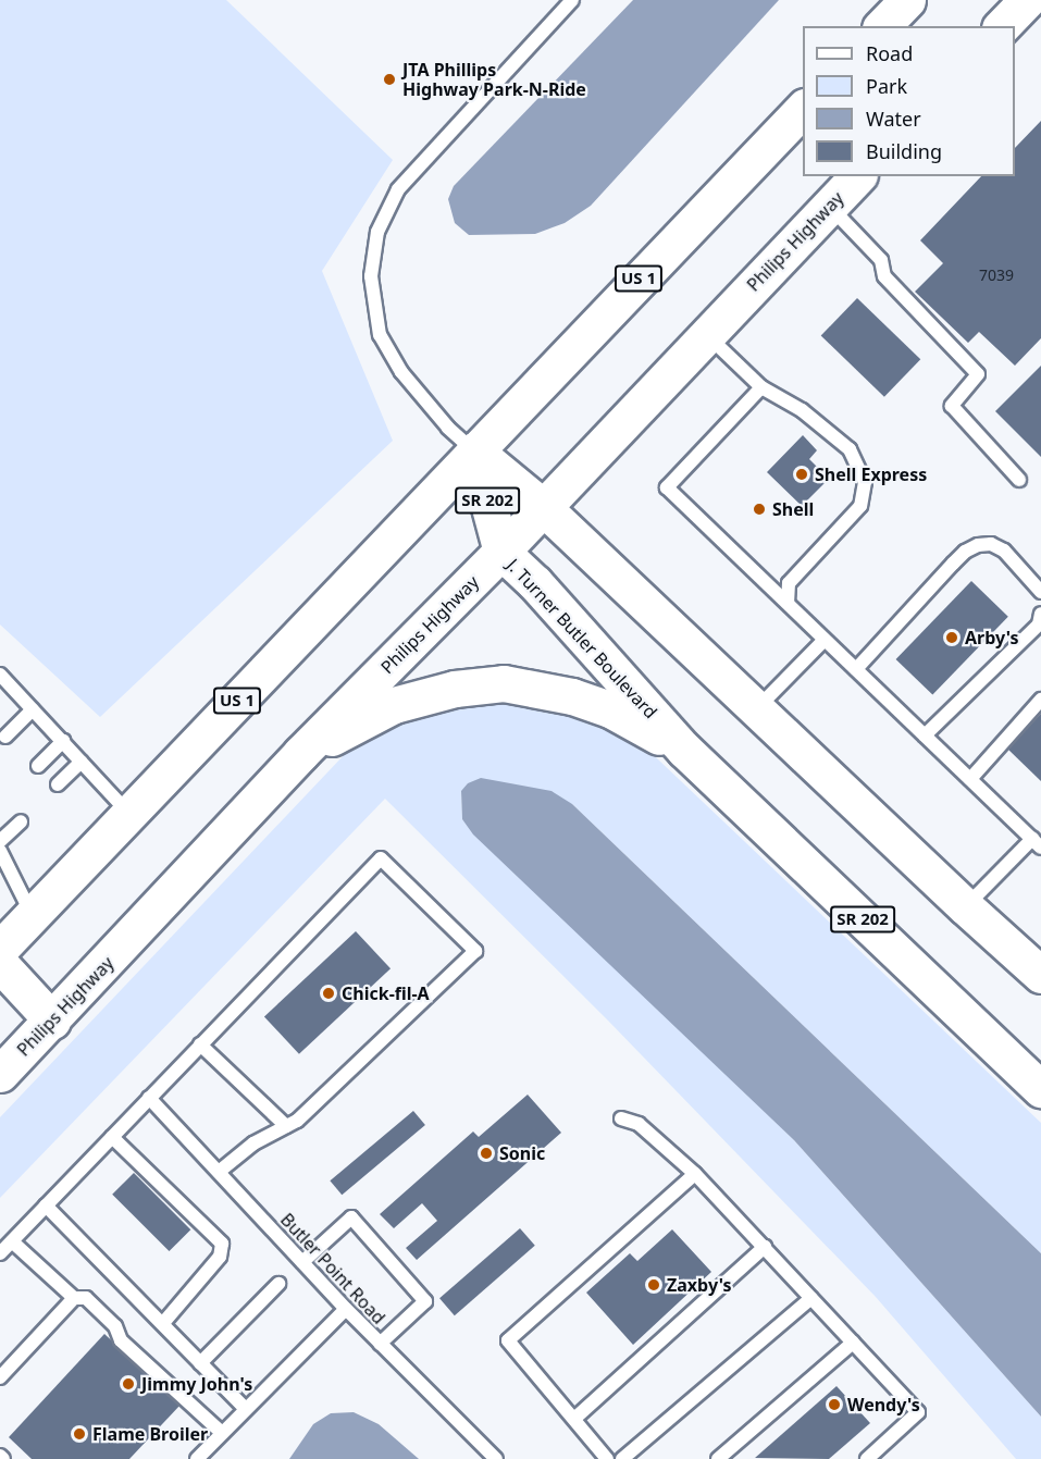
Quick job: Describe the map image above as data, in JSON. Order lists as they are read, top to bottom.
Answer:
{
  "streets": {
    "main road": [
      "Philips Highway",
      "US 1",
      "SR 202",
      "J. Turner Butler Boulevard"
    ],
    "lane": ["Butler Point Road"]
  },
  "crossings": [
    ["Philips Highway", "SR 202"],
    ["Philips Highway", "J. Turner Butler Boulevard"],
    ["US 1", "SR 202"],
    ["US 1", "J. Turner Butler Boulevard"],
    ["SR 202", "J. Turner Butler Boulevard"]
  ],
  "places": [
    "JTA Phillips Highway Park-N-Ride",
    "Shell Express",
    "Shell",
    "Arby's",
    "Chick-fil-A",
    "Sonic",
    "Zaxby's",
    "Jimmy John's",
    "Wendy's",
    "Flame Broiler"
  ],
  "house_numbers": ["7039"],
  "legend": [
    "Road",
    "Park",
    "Water",
    "Building"
  ]
}
